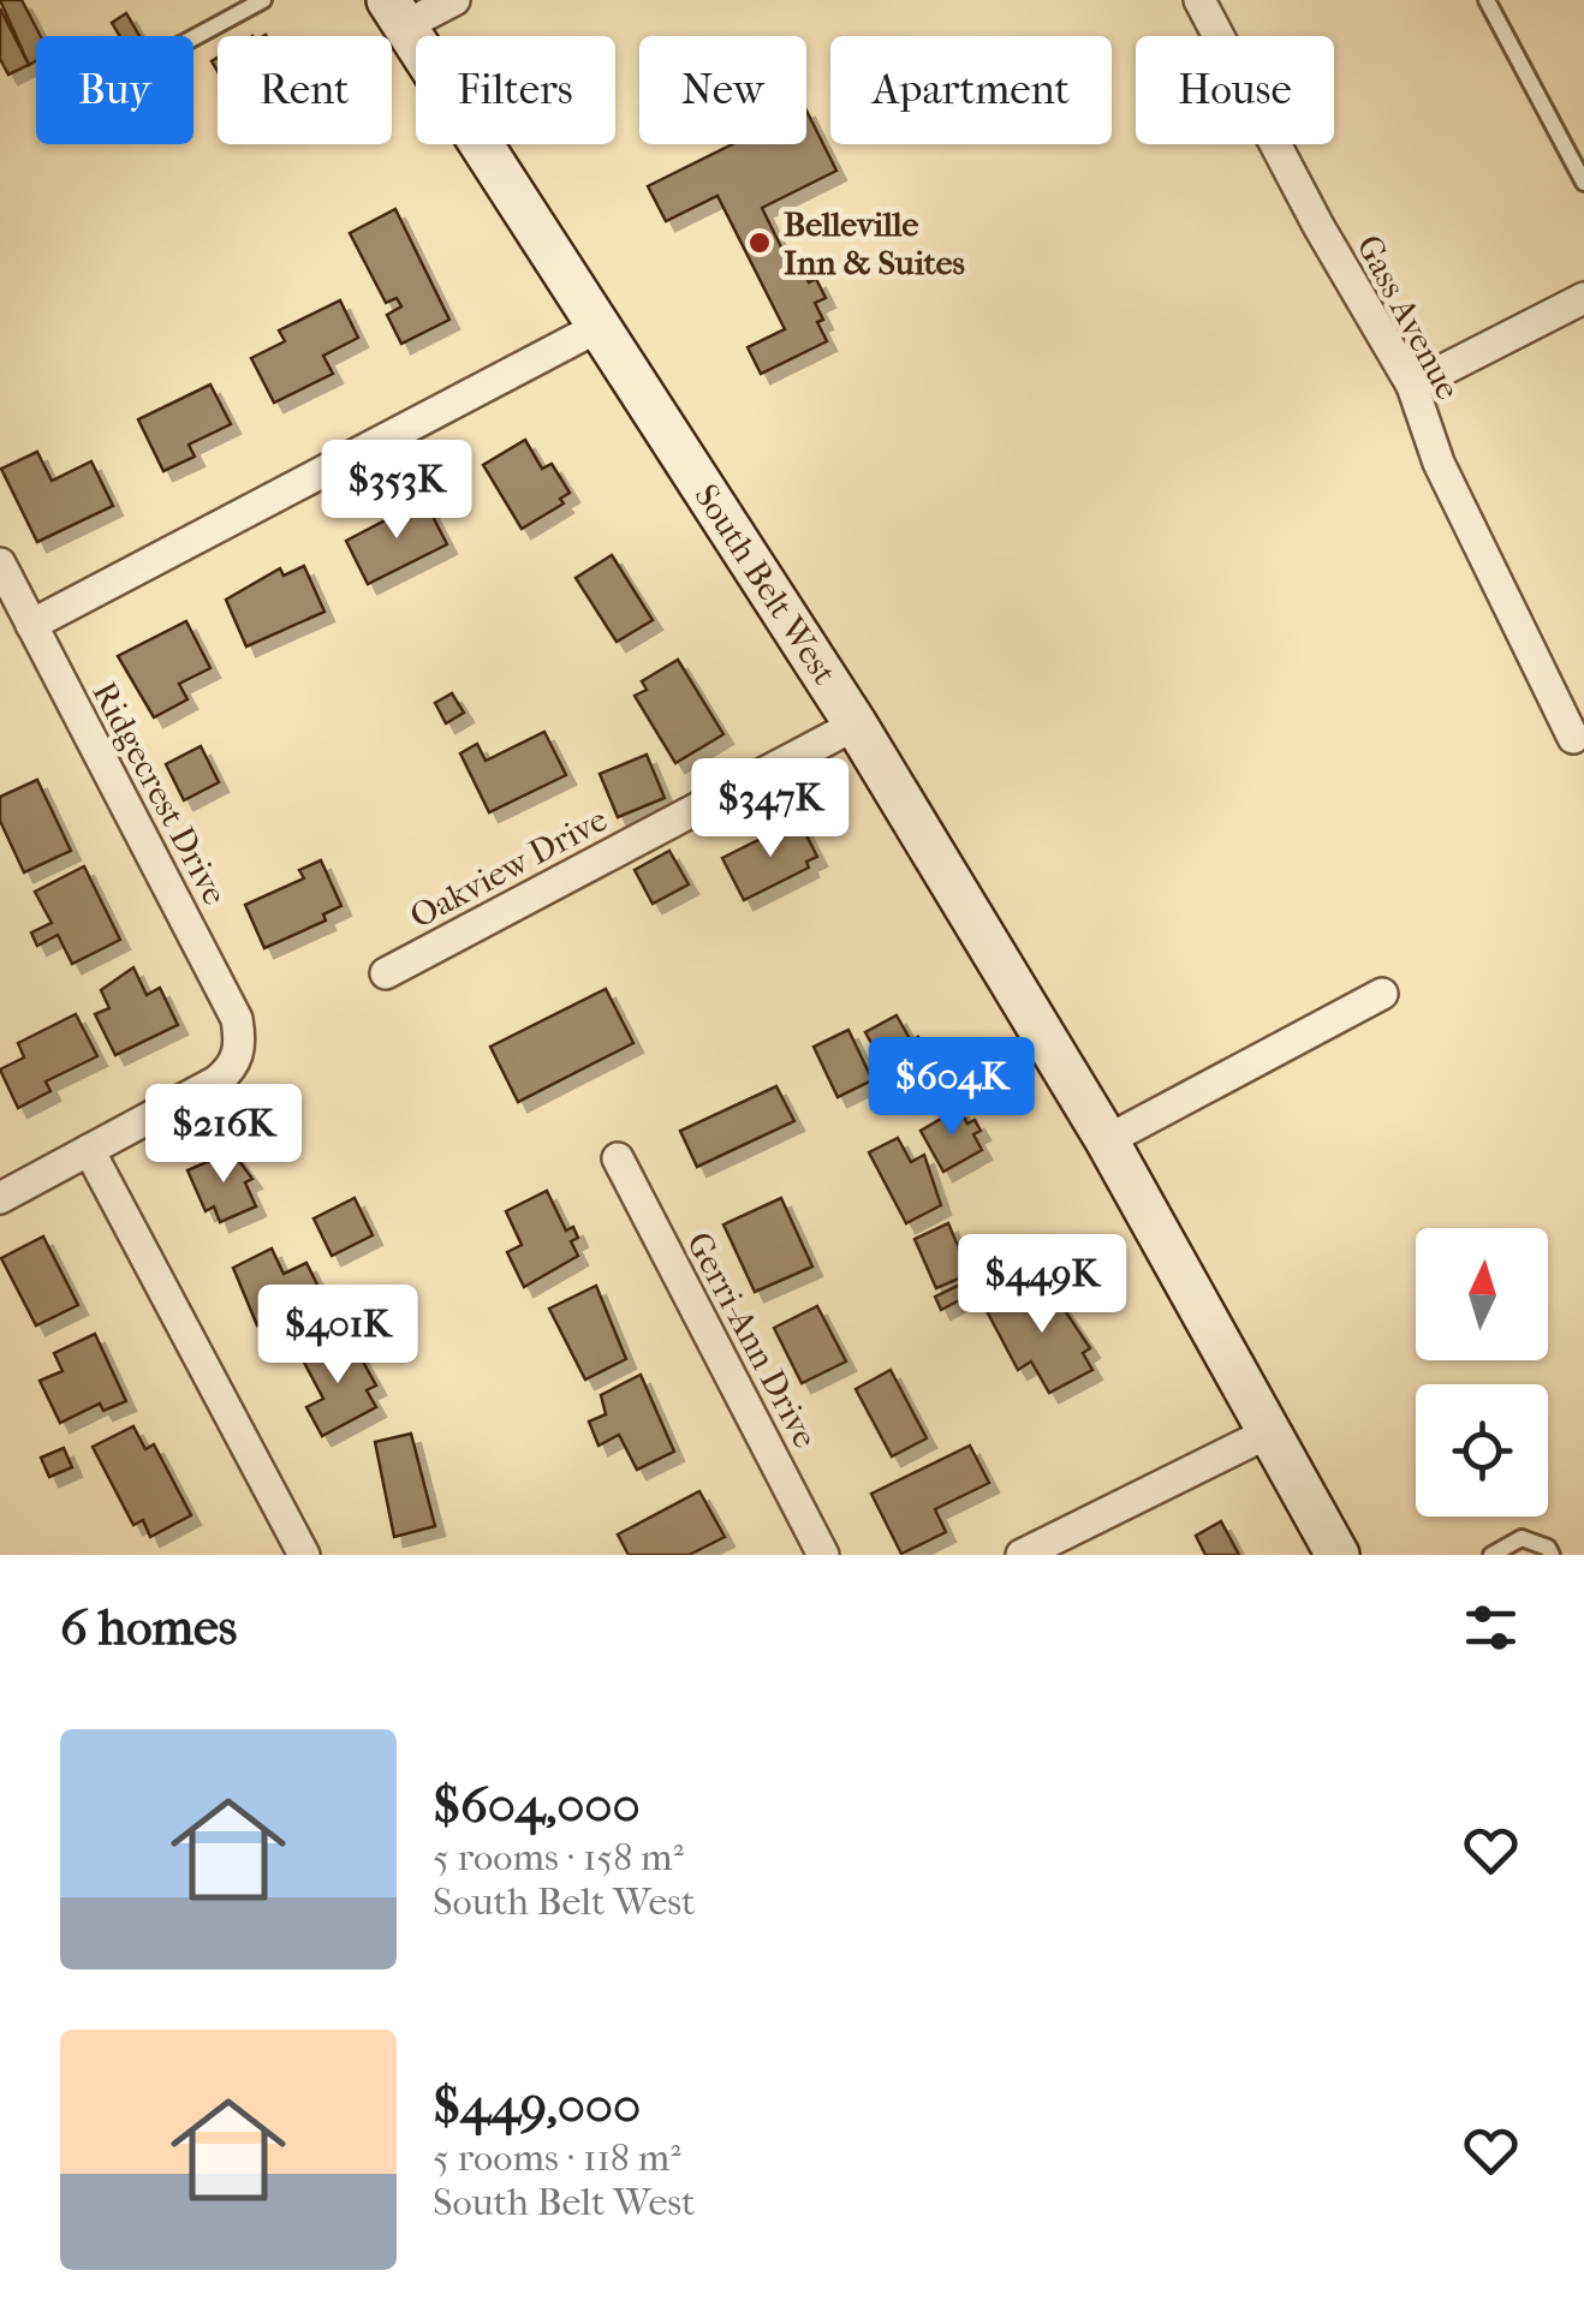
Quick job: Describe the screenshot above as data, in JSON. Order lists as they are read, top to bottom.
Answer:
{
  "streets": {
    "main road": ["South Belt West"],
    "street": [
      "Gass Avenue",
      "Ridgecrest Drive",
      "Oakview Drive",
      "Gerri-Ann Drive"
    ]
  },
  "crossings": [
    ["South Belt West", "Oakview Drive"]
  ],
  "places": ["Belleville Inn & Suites"],
  "north": "top",
  "page": {
    "chip": [
      "Buy",
      "Rent",
      "Filters",
      "New",
      "Apartment",
      "House"
    ],
    "price": [
      "$353K",
      "$347K",
      "$604K",
      "$216K",
      "$449K",
      "$401K"
    ],
    "heading": "6 homes",
    "list": [
      {
        "name": "$604,000",
        "note": "5 rooms · 158 m² · South Belt West"
      },
      {
        "name": "$449,000",
        "note": "5 rooms · 118 m² · South Belt West"
      }
    ]
  }
}
